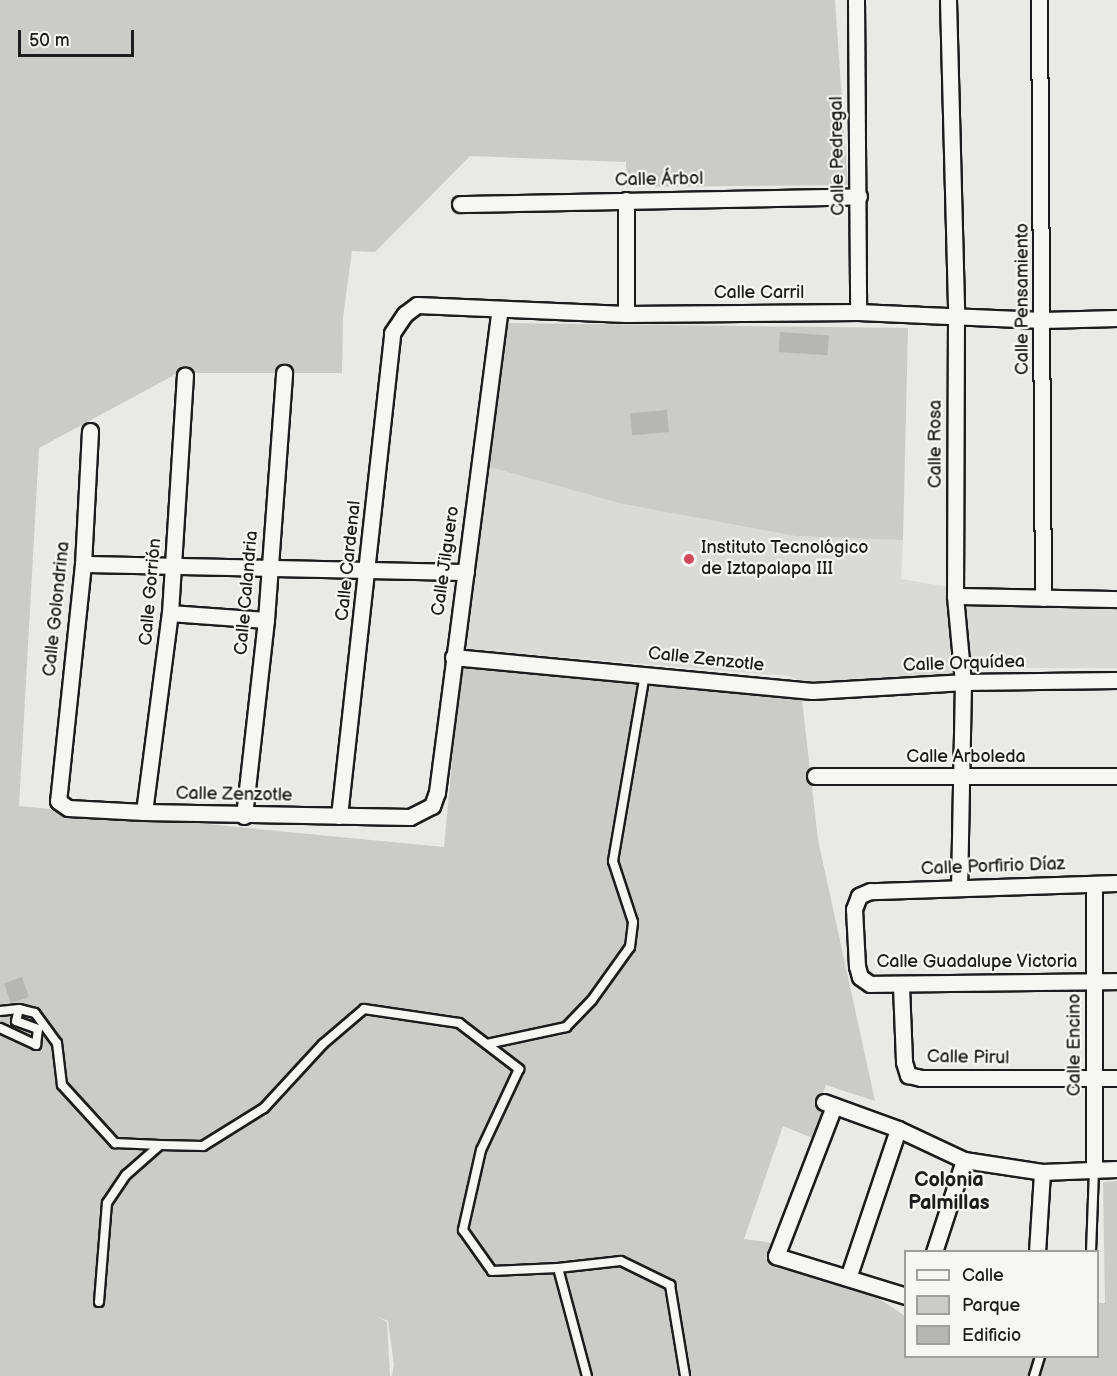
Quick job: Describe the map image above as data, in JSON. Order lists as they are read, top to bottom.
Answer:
{
  "streets": {
    "street": [
      "Calle Pedregal",
      "Calle Árbol",
      "Calle Carril",
      "Calle Pensamiento",
      "Calle Rosa",
      "Calle Cardenal",
      "Calle Jilguero",
      "Calle Gorrión",
      "Calle Calandria",
      "Calle Golondrina",
      "Calle Zenzotle",
      "Calle Orquídea",
      "Calle Arboleda",
      "Calle Porfirio Díaz",
      "Calle Guadalupe Victoria",
      "Calle Encino",
      "Calle Pirul"
    ]
  },
  "crossings": [
    ["Calle Pedregal", "Calle Árbol"],
    ["Calle Pedregal", "Calle Carril"],
    ["Calle Carril", "Calle Pensamiento"],
    ["Calle Carril", "Calle Rosa"],
    ["Calle Carril", "Calle Cardenal"],
    ["Calle Carril", "Calle Jilguero"],
    ["Calle Rosa", "Calle Orquídea"],
    ["Calle Rosa", "Calle Arboleda"],
    ["Calle Rosa", "Calle Porfirio Díaz"],
    ["Calle Cardenal", "Calle Zenzotle"],
    ["Calle Jilguero", "Calle Zenzotle"],
    ["Calle Gorrión", "Calle Zenzotle"],
    ["Calle Calandria", "Calle Zenzotle"],
    ["Calle Golondrina", "Calle Zenzotle"],
    ["Calle Zenzotle", "Calle Orquídea"],
    ["Calle Porfirio Díaz", "Calle Guadalupe Victoria"],
    ["Calle Porfirio Díaz", "Calle Encino"],
    ["Calle Guadalupe Victoria", "Calle Encino"],
    ["Calle Guadalupe Victoria", "Calle Pirul"],
    ["Calle Encino", "Calle Pirul"]
  ],
  "districts": ["Colonia Palmillas"],
  "places": ["Instituto Tecnológico de Iztapalapa III"],
  "legend": ["Calle", "Parque", "Edificio"],
  "scale_bar": "50 m"
}
